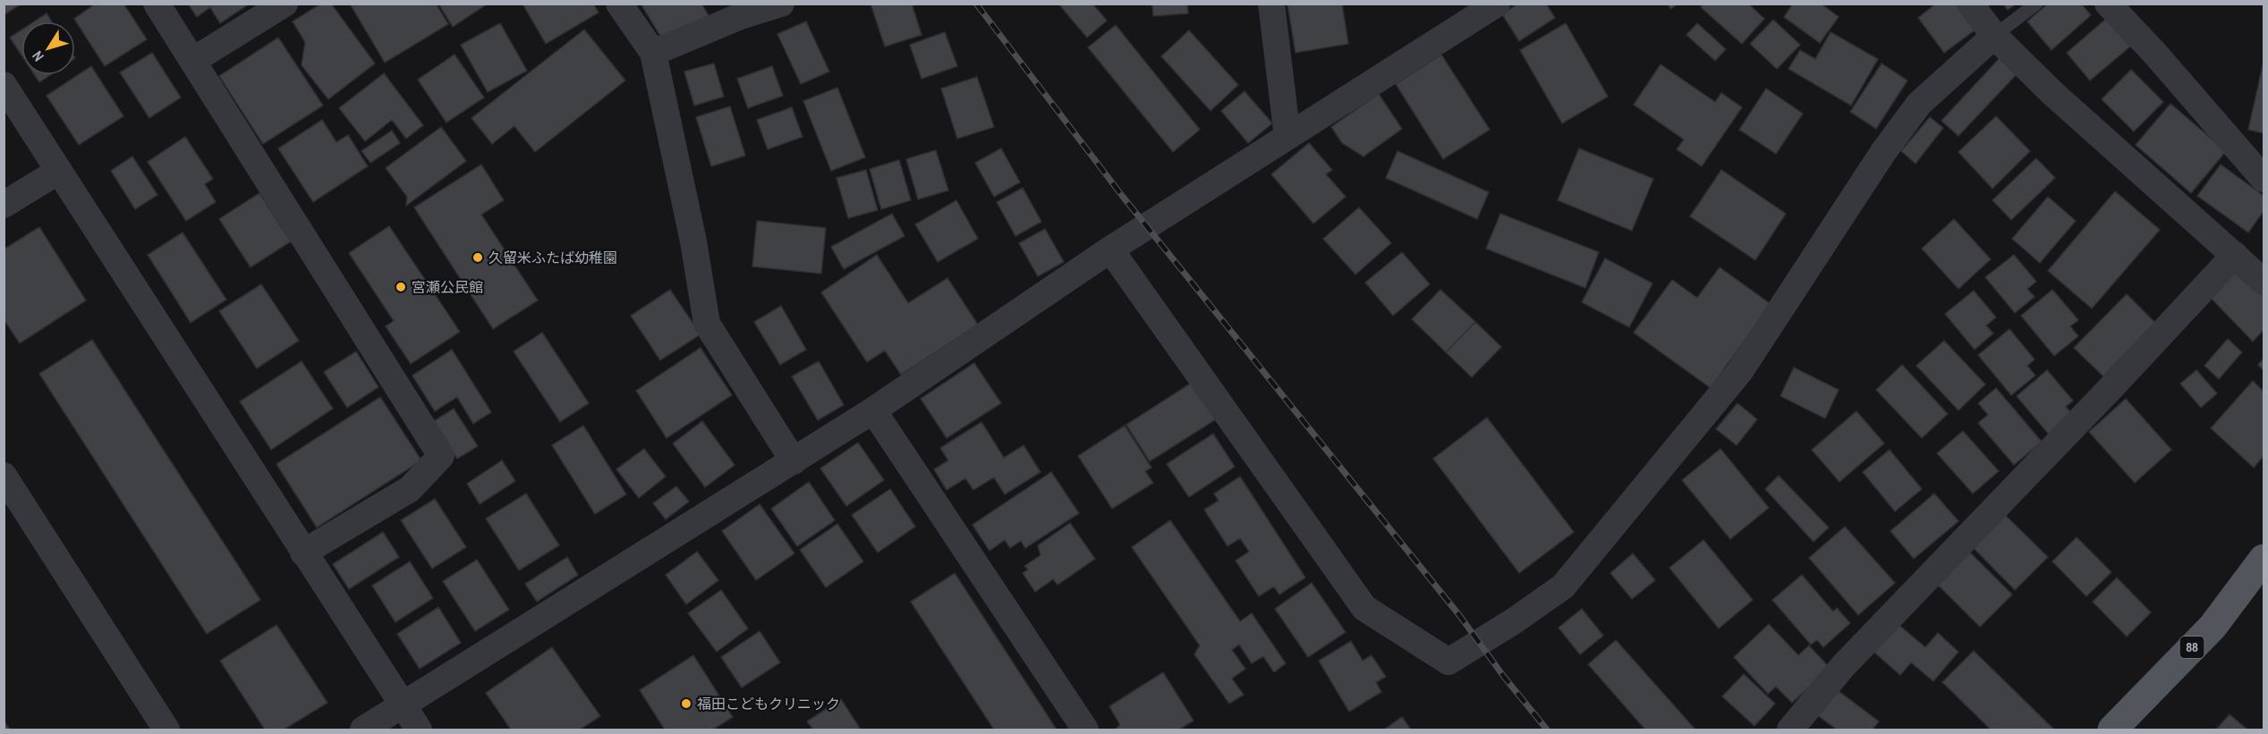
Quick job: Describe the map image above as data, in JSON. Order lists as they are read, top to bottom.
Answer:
{
  "streets": {
    "main road": ["88"]
  },
  "places": ["久留米ふたば幼稚園", "宮瀬公民館", "福田こどもクリニック"],
  "north": "bottom left"
}
